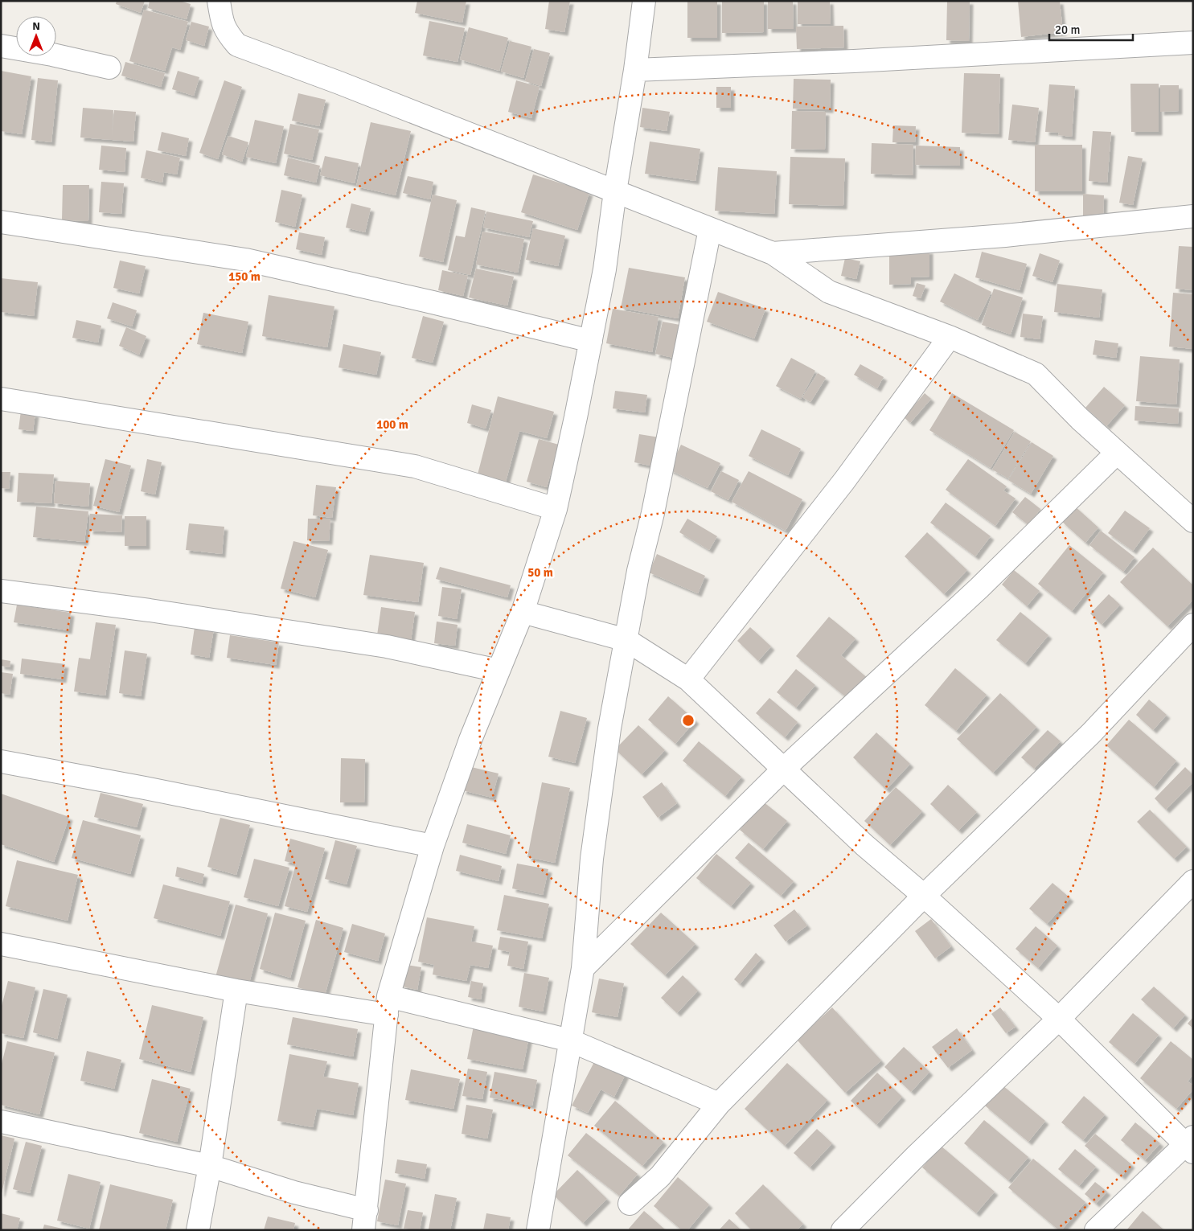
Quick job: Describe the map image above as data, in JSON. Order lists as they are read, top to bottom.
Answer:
{
  "scale_bar": "20 m",
  "north": "top",
  "rings": ["150 m", "100 m", "50 m"]
}
